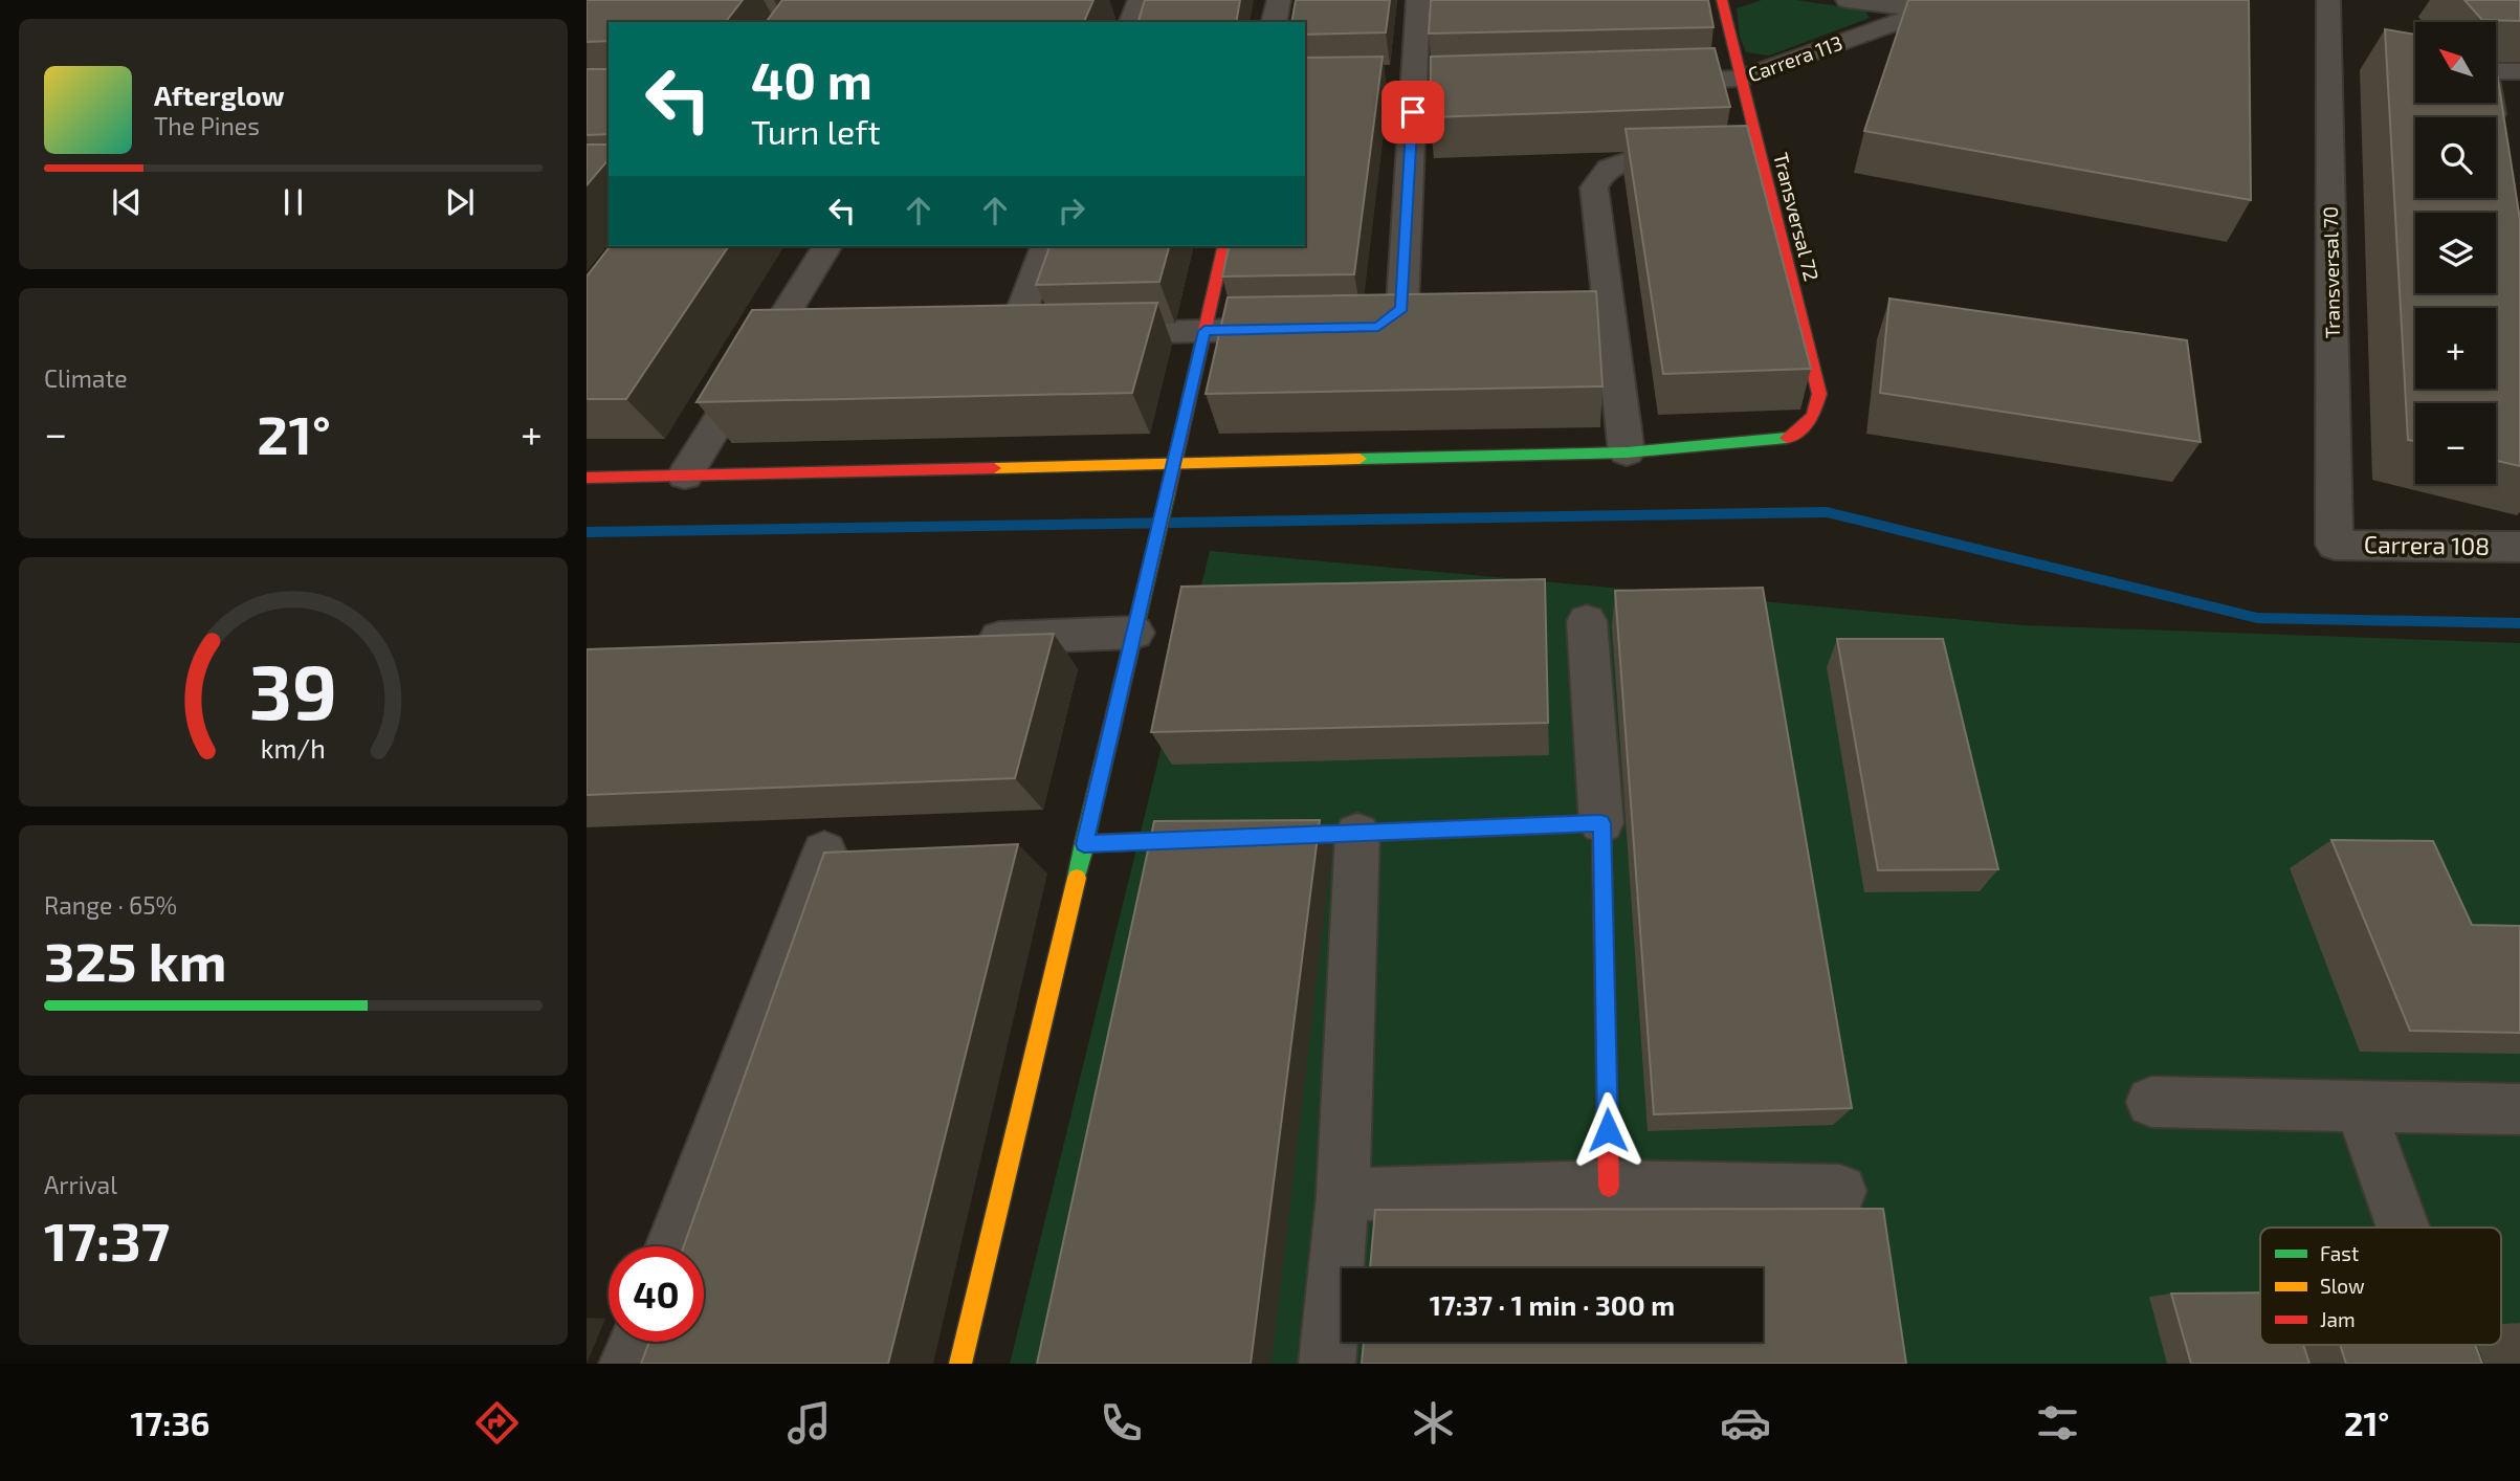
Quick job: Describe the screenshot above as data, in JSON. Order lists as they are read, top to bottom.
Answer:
{
  "streets": {
    "street": [
      "Carrera 113",
      "Transversal 72",
      "Transversal 70",
      "Carrera 108"
    ]
  },
  "crossings": [
    ["Carrera 113", "Transversal 72"],
    ["Transversal 70", "Carrera 108"]
  ],
  "legend": ["Fast", "Slow", "Jam"],
  "north": "top left",
  "page": {
    "map_buttons": ["+", "−"],
    "turn": ["40 m", "Turn left"],
    "song": ["Afterglow", "The Pines"],
    "tile": [
      "Climate",
      ["Range · 65%", "325 km"],
      ["Arrival", "17:37"]
    ],
    "heat": ["−", "21°", "+"],
    "limit": "40",
    "trip": "17:37 · 1 min · 300 m",
    "tabs": ["17:36", "21°"],
    "gauge": ["39", "km/h"]
  }
}
